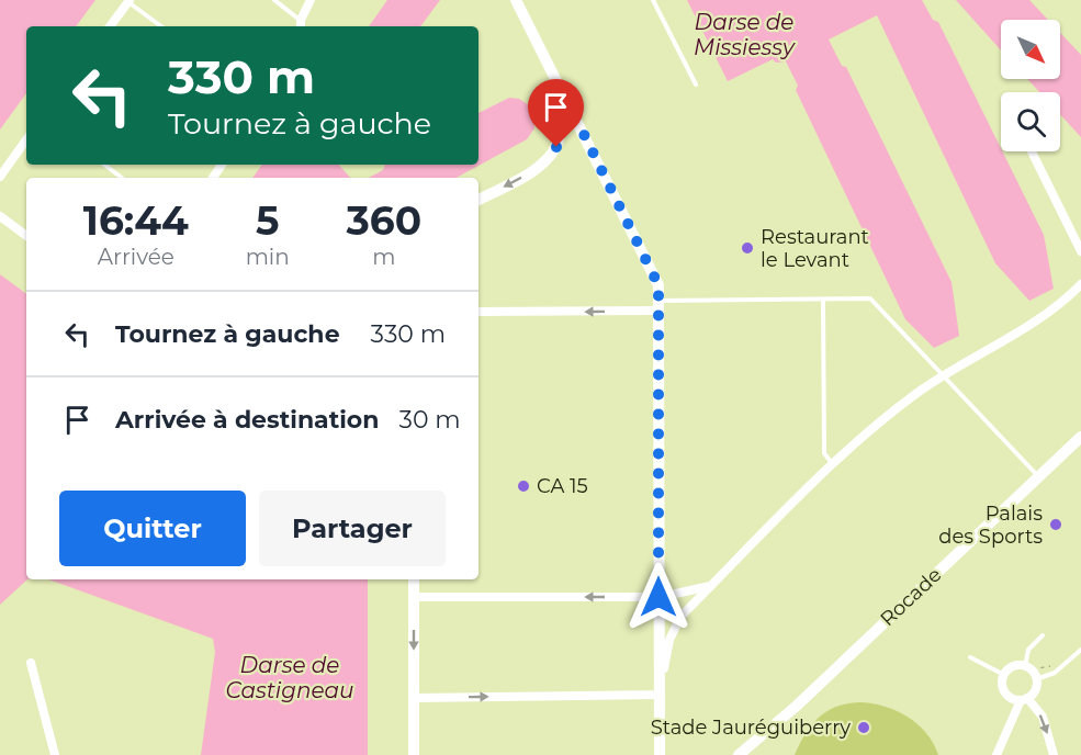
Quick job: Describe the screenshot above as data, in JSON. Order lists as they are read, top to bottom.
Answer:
{
  "streets": {
    "street": ["Rocade"]
  },
  "water": ["Darse de Missiessy", "Darse de Castigneau"],
  "places": [
    "Restaurant le Levant",
    "CA 15",
    "Palais des Sports",
    "Stade Jauréguiberry"
  ],
  "north": "bottom right",
  "page": {
    "turn": ["330 m", "Tournez à gauche"],
    "eta": [
      "16:44",
      "Arrivée",
      "5",
      "min",
      "360",
      "m"
    ],
    "list": [
      {
        "name": "Tournez à gauche",
        "value": "330 m"
      },
      {
        "name": "Arrivée à destination",
        "value": "30 m"
      }
    ],
    "buttons": ["Quitter", "Partager"]
  }
}
